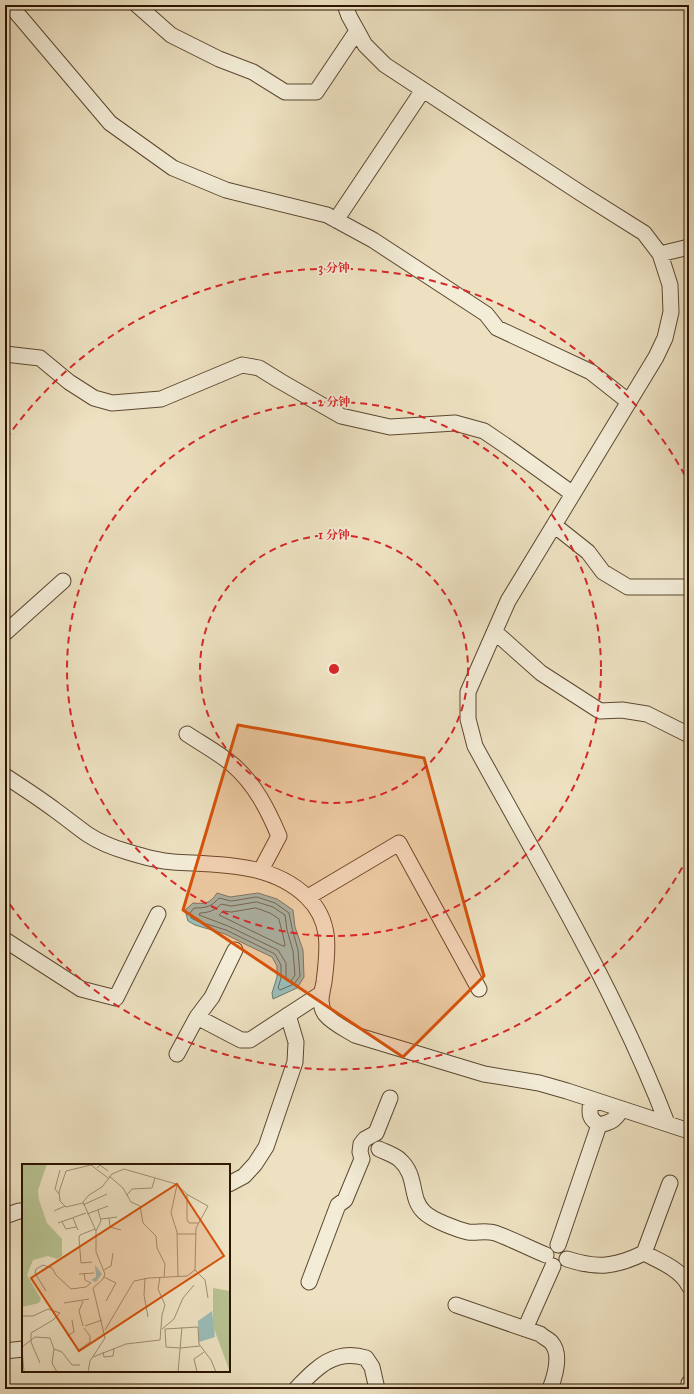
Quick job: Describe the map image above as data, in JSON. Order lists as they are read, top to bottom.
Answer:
{
  "rings": ["3 分钟", "2 分钟", "1 分钟"]
}
